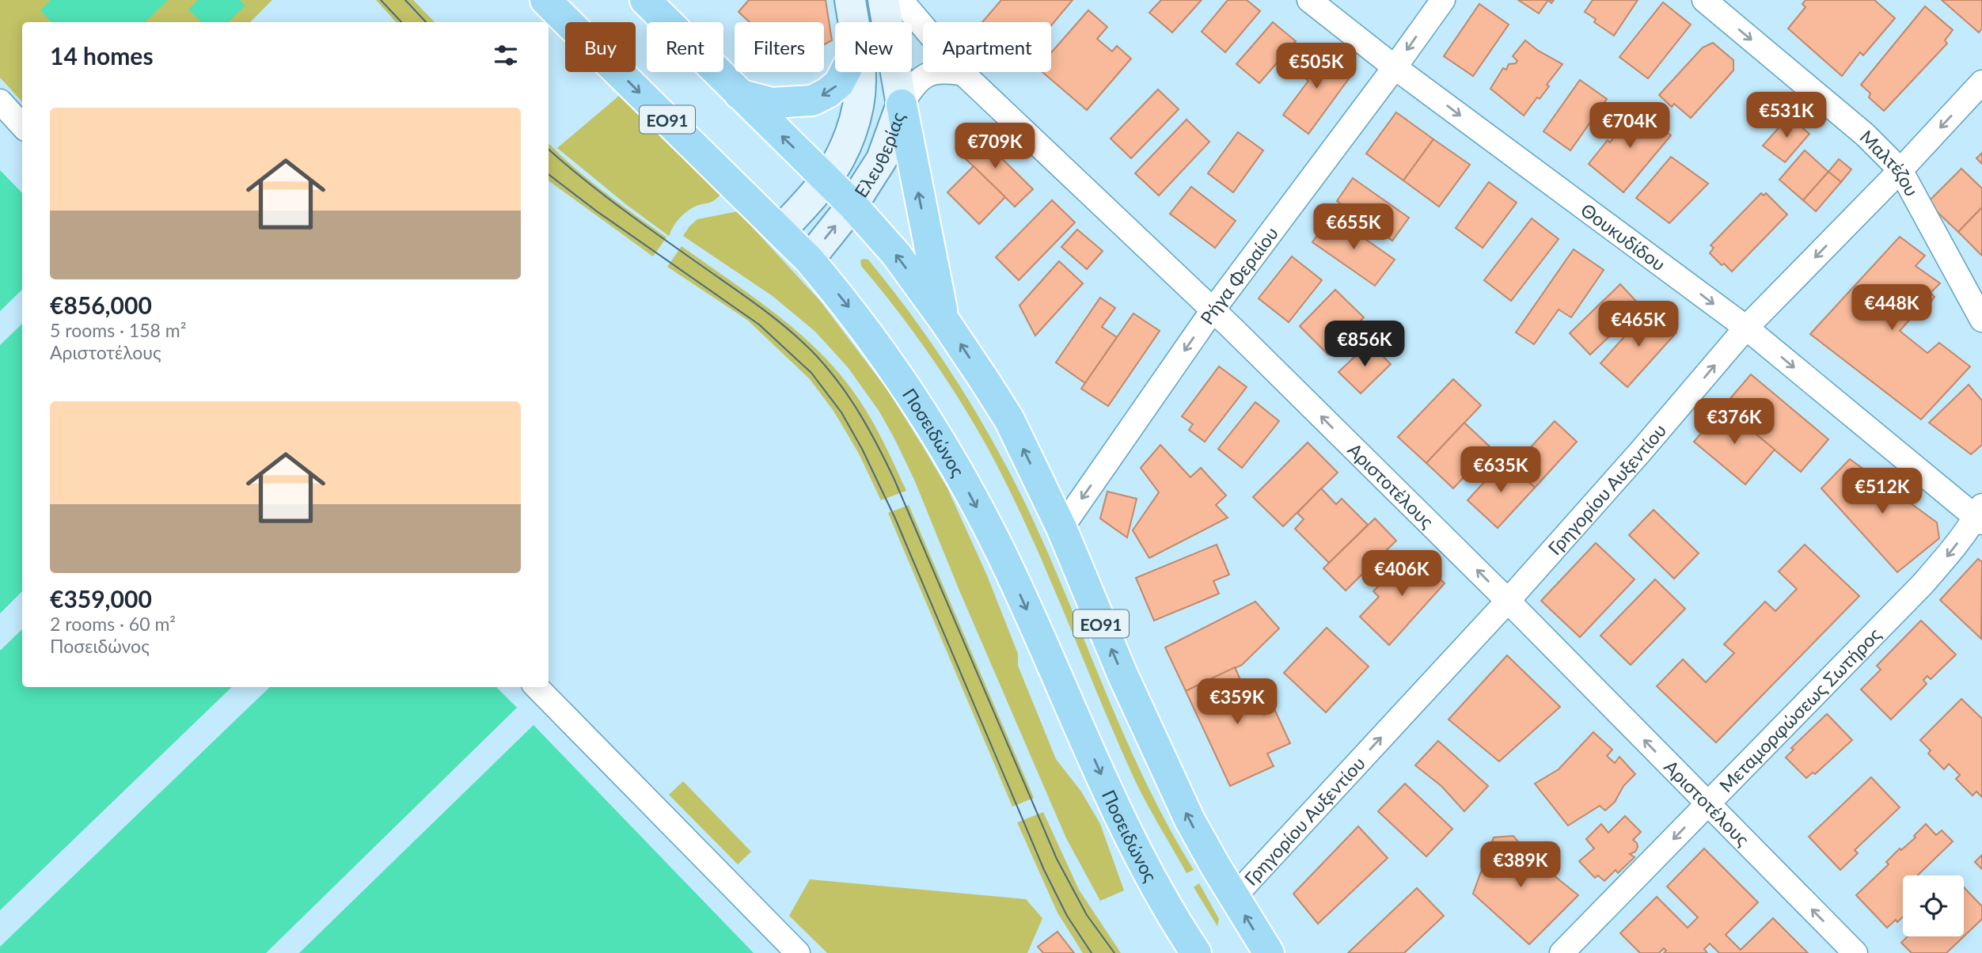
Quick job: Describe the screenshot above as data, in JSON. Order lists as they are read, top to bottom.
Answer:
{
  "streets": {
    "highway": ["ΕΟ91", "Ποσειδώνος"],
    "main road": ["Ελευθερίας"],
    "street": [
      "Μαλτέζου",
      "Θουκυδίδου",
      "Ρήγα Φεραίου",
      "Αριστοτέλους",
      "Γρηγορίου Αυξεντίου",
      "Μεταμορφώσεως Σωτήρος"
    ]
  },
  "crossings": [
    ["ΕΟ91", "Ελευθερίας"],
    ["ΕΟ91", "Ρήγα Φεραίου"],
    ["ΕΟ91", "Γρηγορίου Αυξεντίου"],
    ["Ελευθερίας", "Ποσειδώνος"],
    ["Μαλτέζου", "Γρηγορίου Αυξεντίου"],
    ["Θουκυδίδου", "Ρήγα Φεραίου"],
    ["Θουκυδίδου", "Γρηγορίου Αυξεντίου"],
    ["Θουκυδίδου", "Μεταμορφώσεως Σωτήρος"],
    ["Ρήγα Φεραίου", "Αριστοτέλους"],
    ["Αριστοτέλους", "Γρηγορίου Αυξεντίου"],
    ["Αριστοτέλους", "Μεταμορφώσεως Σωτήρος"]
  ],
  "one_way": [
    "Μαλτέζου",
    "Θουκυδίδου",
    "Ρήγα Φεραίου",
    "Αριστοτέλους",
    "Μεταμορφώσεως Σωτήρος"
  ],
  "page": {
    "chip": [
      "Buy",
      "Rent",
      "Filters",
      "New",
      "Apartment"
    ],
    "heading": "14 homes",
    "price": [
      "€505K",
      "€531K",
      "€704K",
      "€709K",
      "€655K",
      "€448K",
      "€465K",
      "€856K",
      "€376K",
      "€635K",
      "€512K",
      "€406K",
      "€359K",
      "€389K"
    ],
    "list": [
      {
        "name": "€856,000",
        "note": "5 rooms · 158 m² · Αριστοτέλους"
      },
      {
        "name": "€359,000",
        "note": "2 rooms · 60 m² · Ποσειδώνος"
      }
    ]
  }
}
